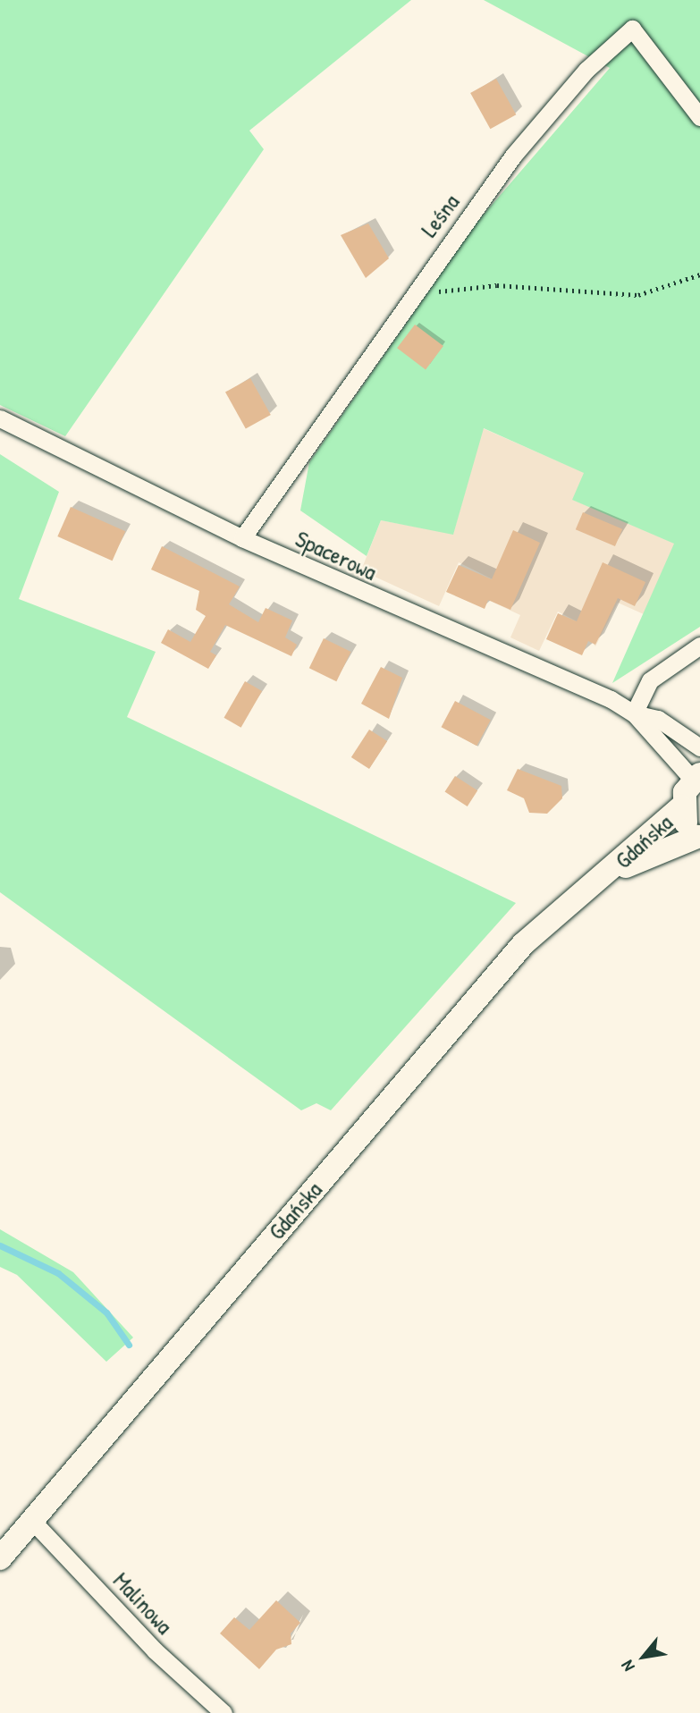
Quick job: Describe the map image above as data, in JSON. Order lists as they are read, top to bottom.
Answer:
{
  "streets": {
    "main road": ["Gdańska"],
    "street": ["Leśna", "Spacerowa", "Malinowa"]
  },
  "crossings": [
    ["Leśna", "Spacerowa"],
    ["Gdańska", "Malinowa"]
  ],
  "north": "bottom left"
}
